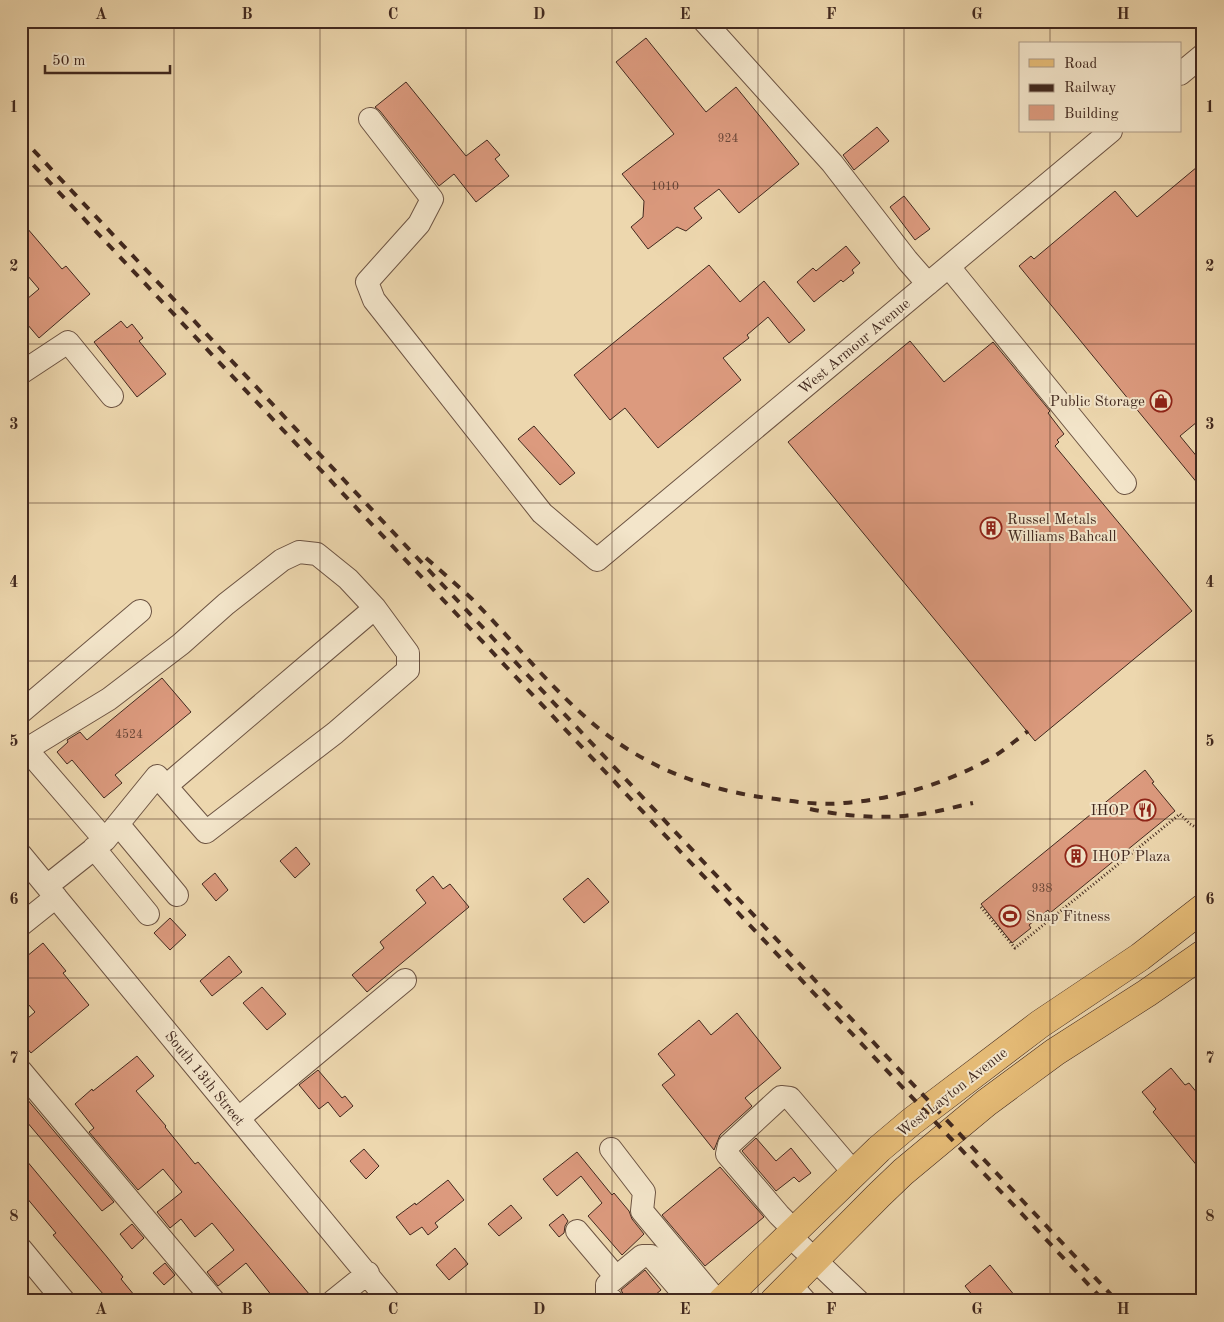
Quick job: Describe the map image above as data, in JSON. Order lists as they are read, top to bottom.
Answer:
{
  "streets": {
    "main road": ["West Layton Avenue"],
    "street": ["West Armour Avenue", "South 13th Street"]
  },
  "places": {
    "shop": ["Public Storage"],
    "building": ["Russel Metals Williams Bahcall", "IHOP Plaza"],
    "restaurant": ["IHOP"],
    "sports": ["Snap Fitness"]
  },
  "house_numbers": [
    "924",
    "1010",
    "4524",
    "938"
  ],
  "legend": ["Road", "Railway", "Building"],
  "scale_bar": "50 m",
  "grid": {
    "columns": [
      "A",
      "B",
      "C",
      "D",
      "E",
      "F",
      "G",
      "H"
    ],
    "rows": [
      "1",
      "2",
      "3",
      "4",
      "5",
      "6",
      "7",
      "8"
    ]
  }
}
